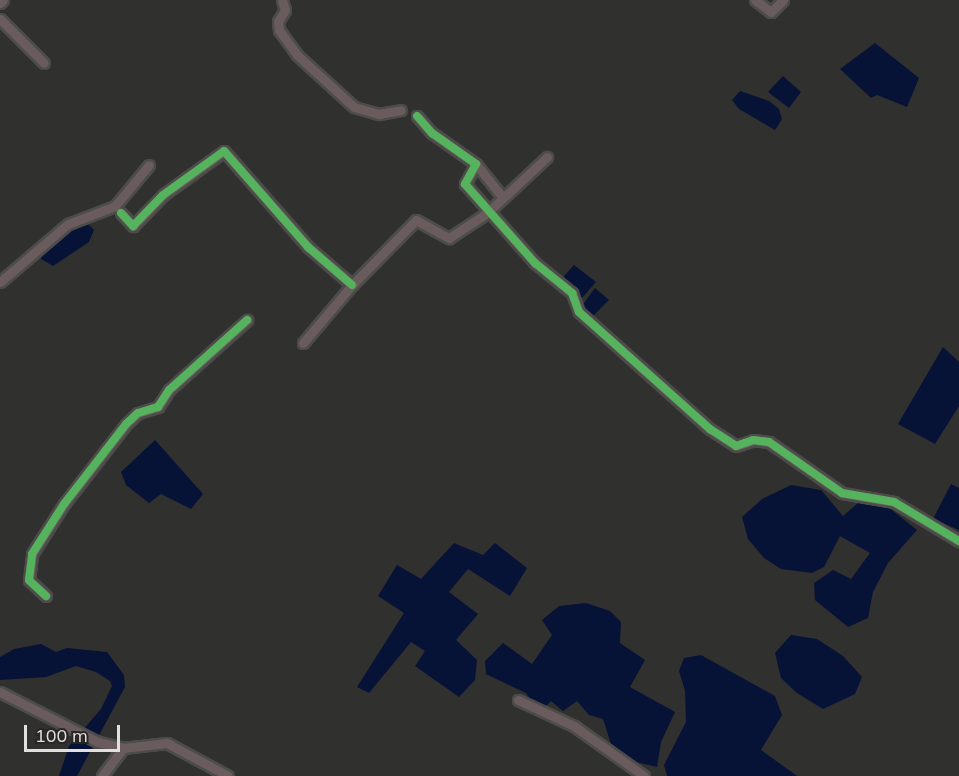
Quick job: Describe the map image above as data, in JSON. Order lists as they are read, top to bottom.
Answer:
{
  "scale_bar": "100 m"
}
